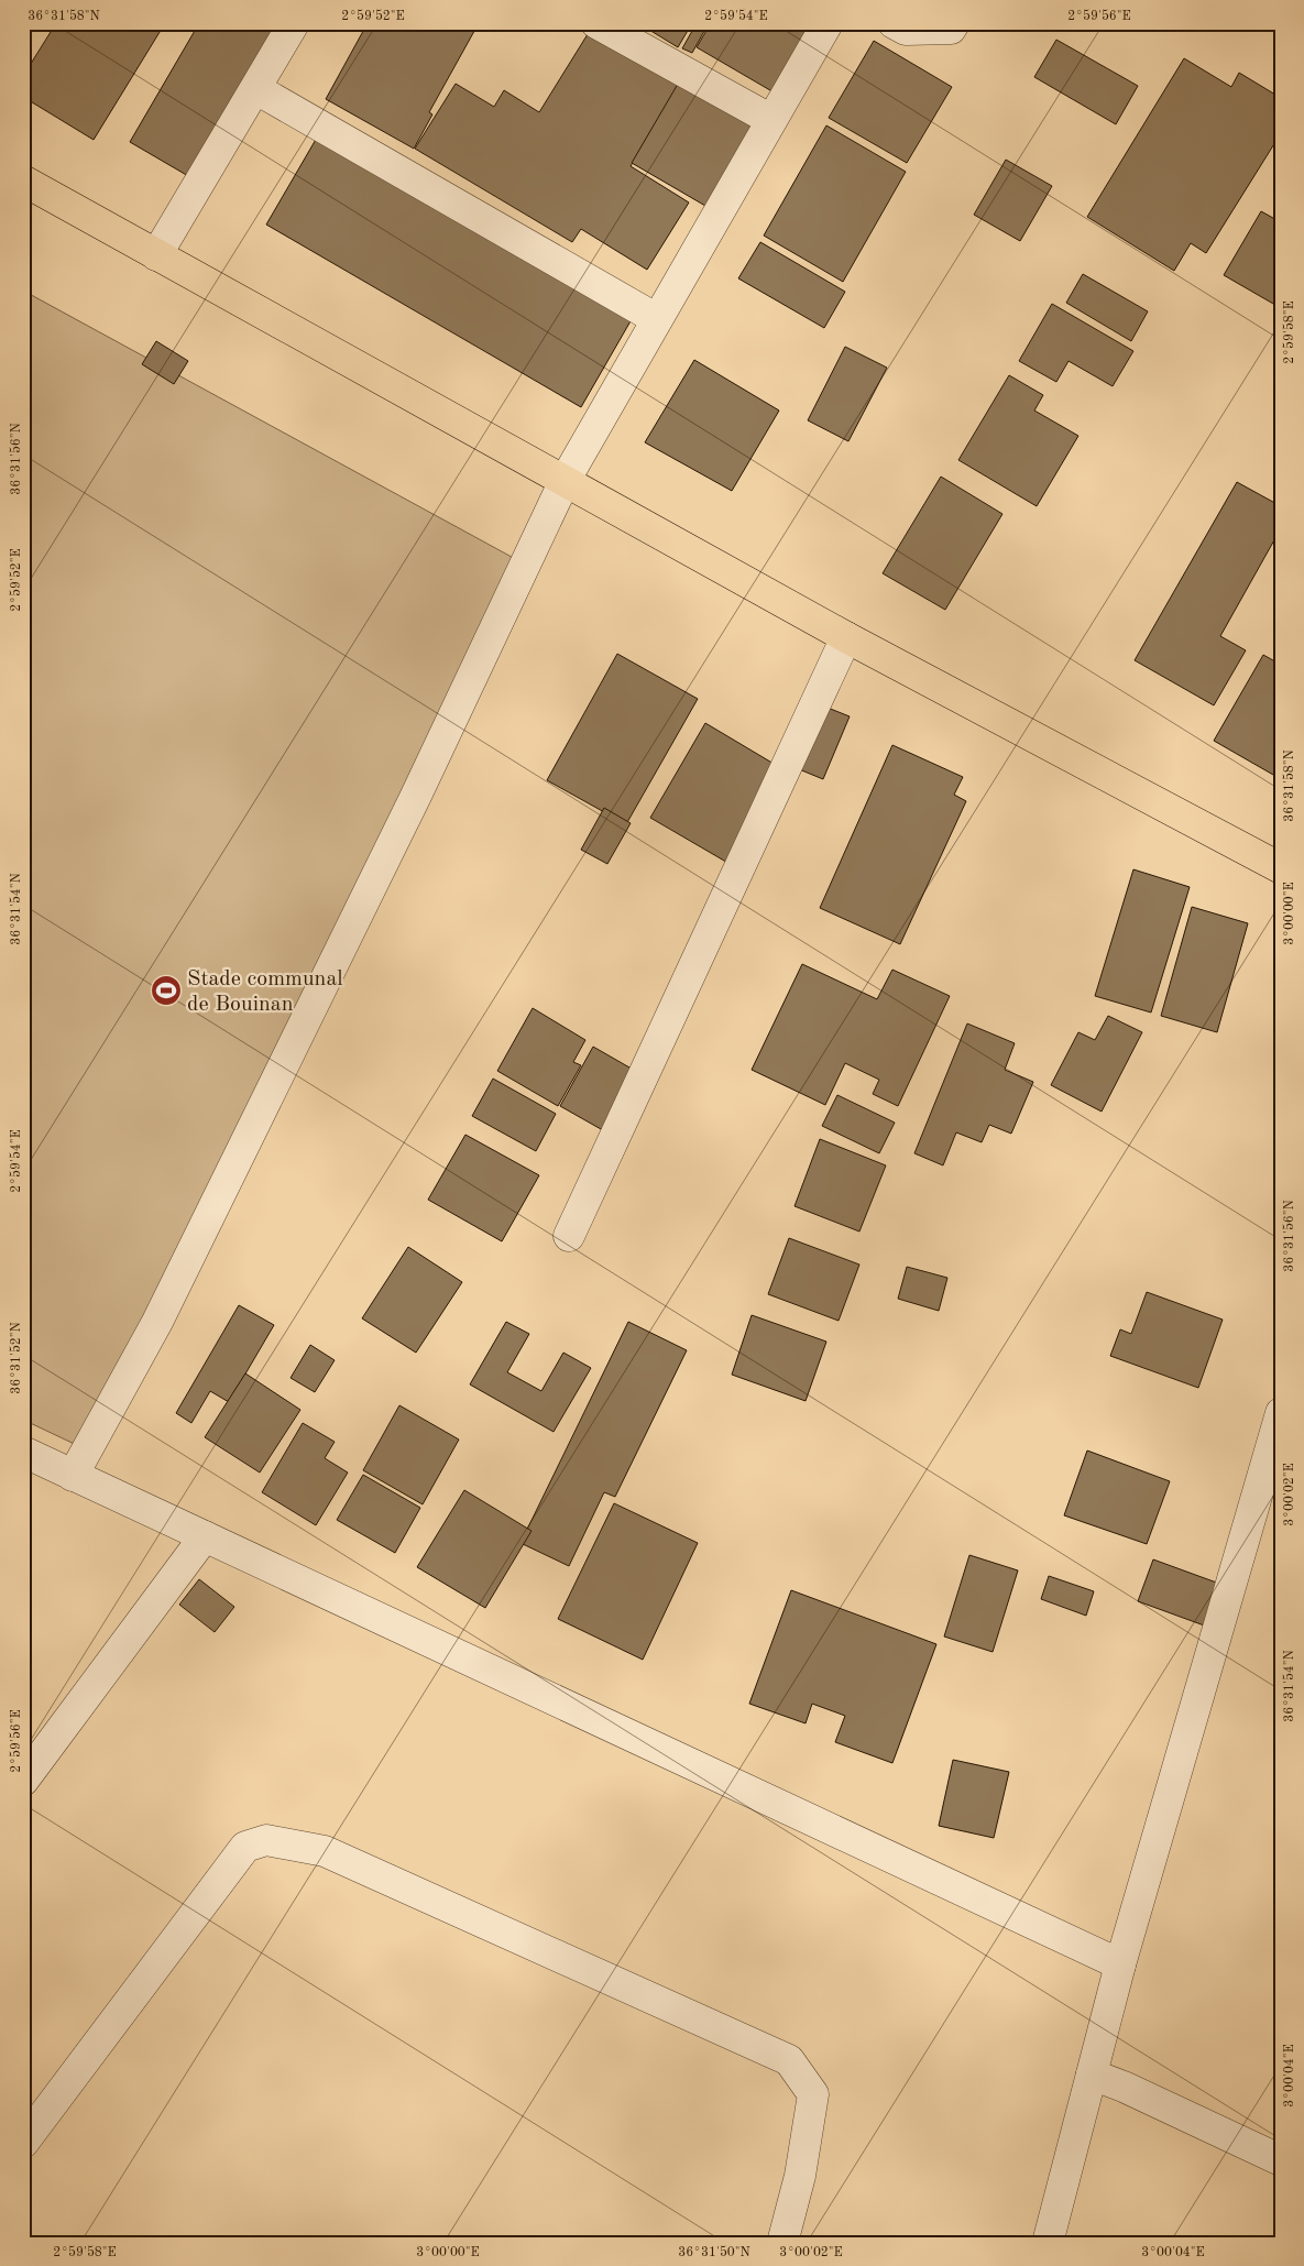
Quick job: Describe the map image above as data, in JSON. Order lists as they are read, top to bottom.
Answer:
{
  "places": {
    "sports": ["Stade communal de Bouinan"]
  },
  "coordinates": [
    "36°31'58\"N",
    "2°59'52\"E",
    "2°59'54\"E",
    "2°59'56\"E",
    "2°59'58\"E",
    "36°31'56\"N",
    "36°31'54\"N",
    "3°00'00\"E",
    "36°31'52\"N",
    "3°00'02\"E",
    "3°00'04\"E",
    "36°31'50\"N"
  ]
}
